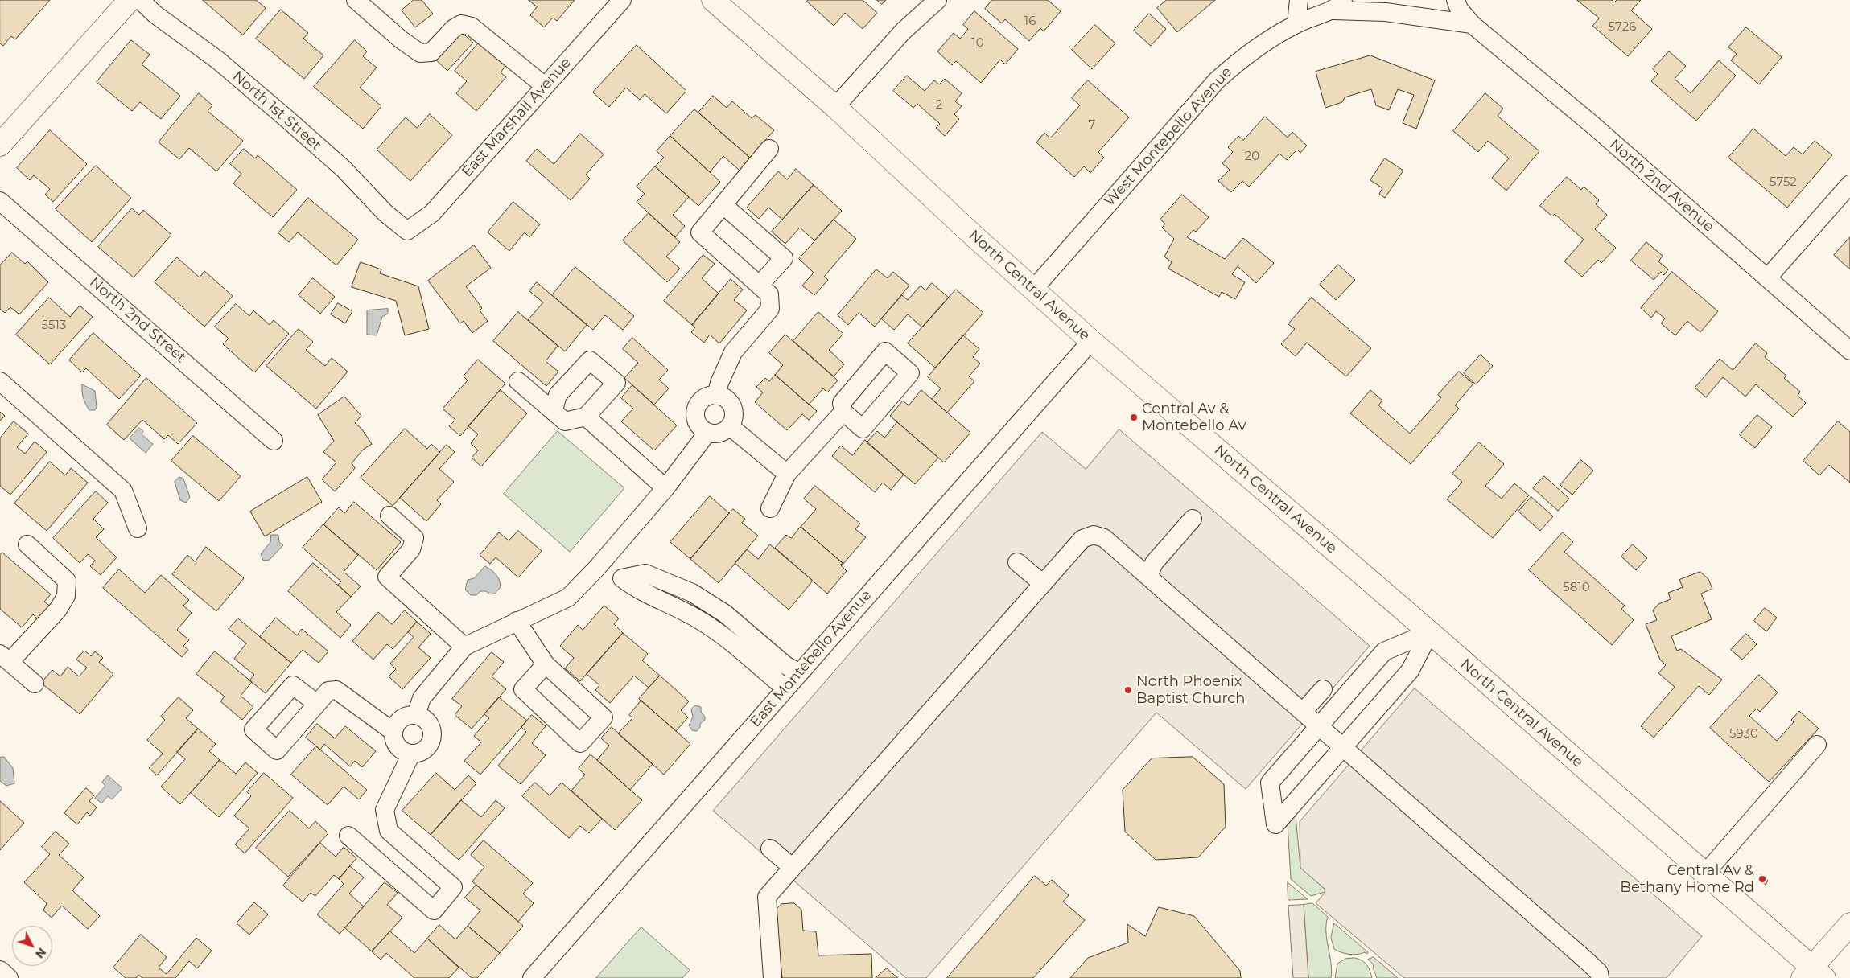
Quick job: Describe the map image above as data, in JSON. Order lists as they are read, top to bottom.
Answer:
{
  "streets": {
    "main road": ["North Central Avenue"],
    "street": [
      "North 1st Street",
      "East Marshall Avenue",
      "West Montebello Avenue",
      "North 2nd Avenue",
      "North 2nd Street",
      "East Montebello Avenue"
    ]
  },
  "crossings": [
    ["North 1st Street", "East Marshall Avenue"],
    ["West Montebello Avenue", "North Central Avenue"],
    ["North Central Avenue", "East Montebello Avenue"]
  ],
  "places": ["Central Av & Montebello Av", "North Phoenix Baptist Church", "Central Av & Bethany Home Rd"],
  "house_numbers": [
    "16",
    "5726",
    "10",
    "2",
    "7",
    "20",
    "5752",
    "5513",
    "5810",
    "5930"
  ],
  "north": "bottom right"
}
